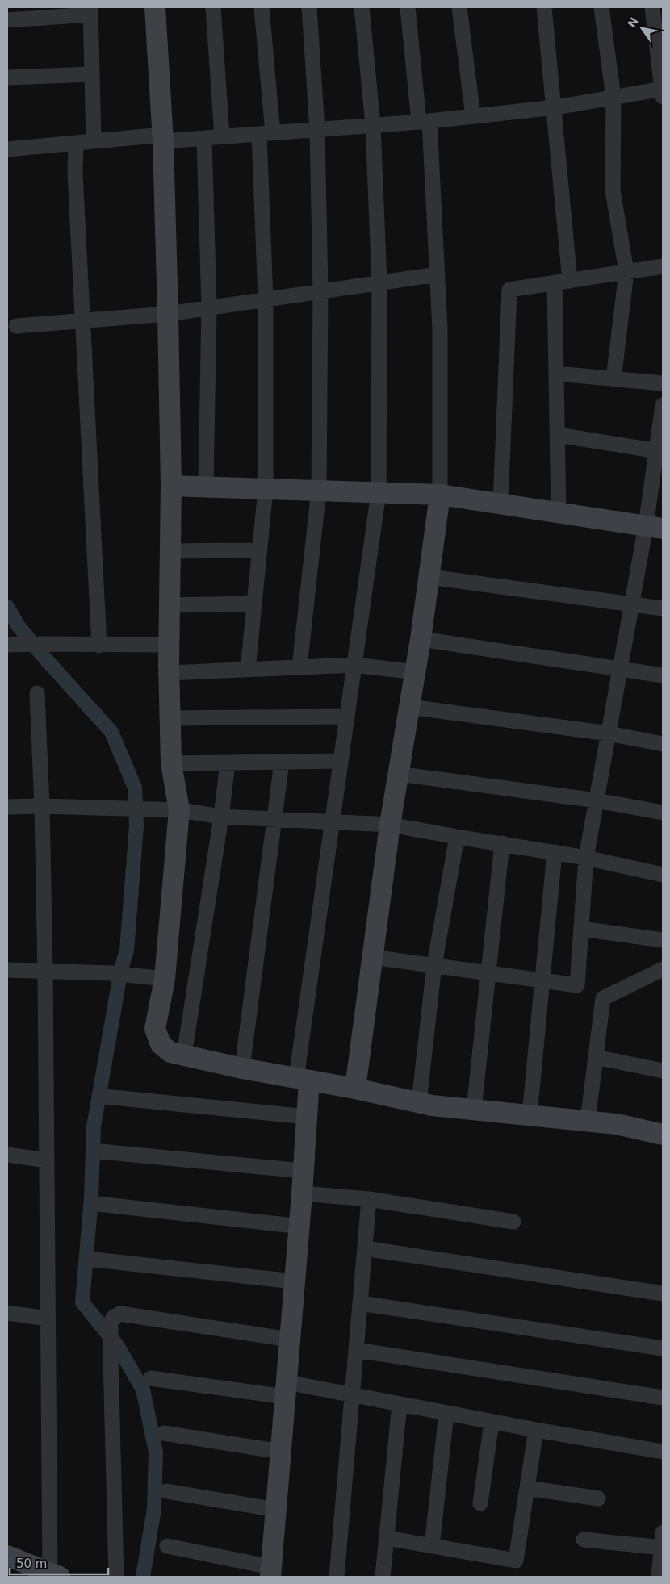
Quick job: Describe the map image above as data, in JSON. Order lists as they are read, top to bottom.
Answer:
{
  "scale_bar": "50 m",
  "north": "top left"
}
